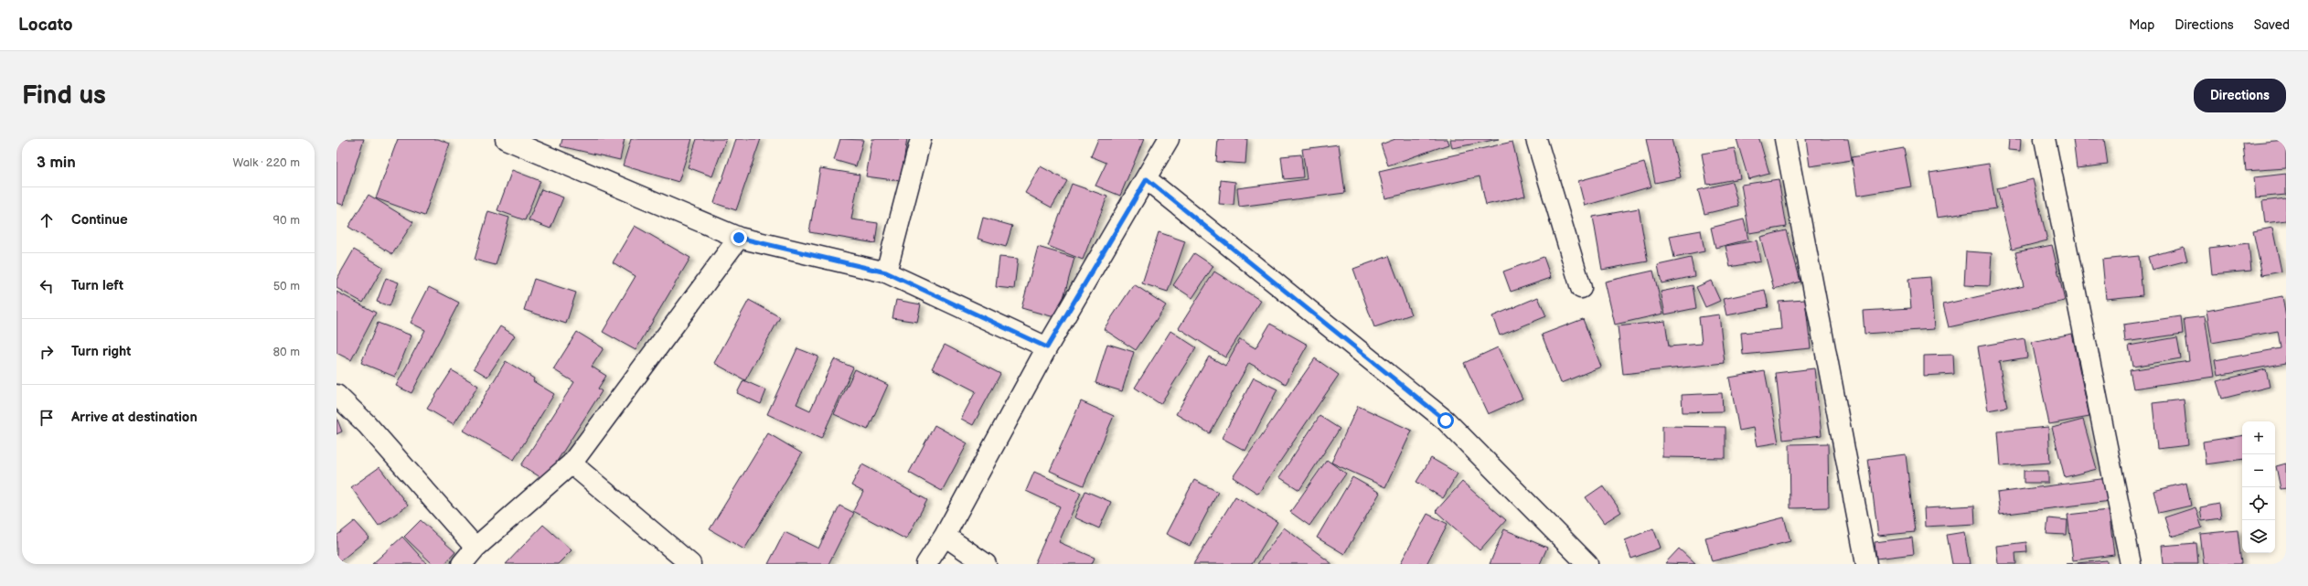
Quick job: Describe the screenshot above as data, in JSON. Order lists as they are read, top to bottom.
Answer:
{
  "page": {
    "header": "Locato",
    "nav": ["Map", "Directions", "Saved"],
    "buttons": "Directions",
    "title": "Find us",
    "heading": ["3 min", "Walk · 220 m"],
    "list": [
      ["Continue", "90 m"],
      ["Turn left", "50 m"],
      ["Turn right", "80 m"],
      "Arrive at destination"
    ],
    "map_buttons": ["+", "−"]
  }
}
